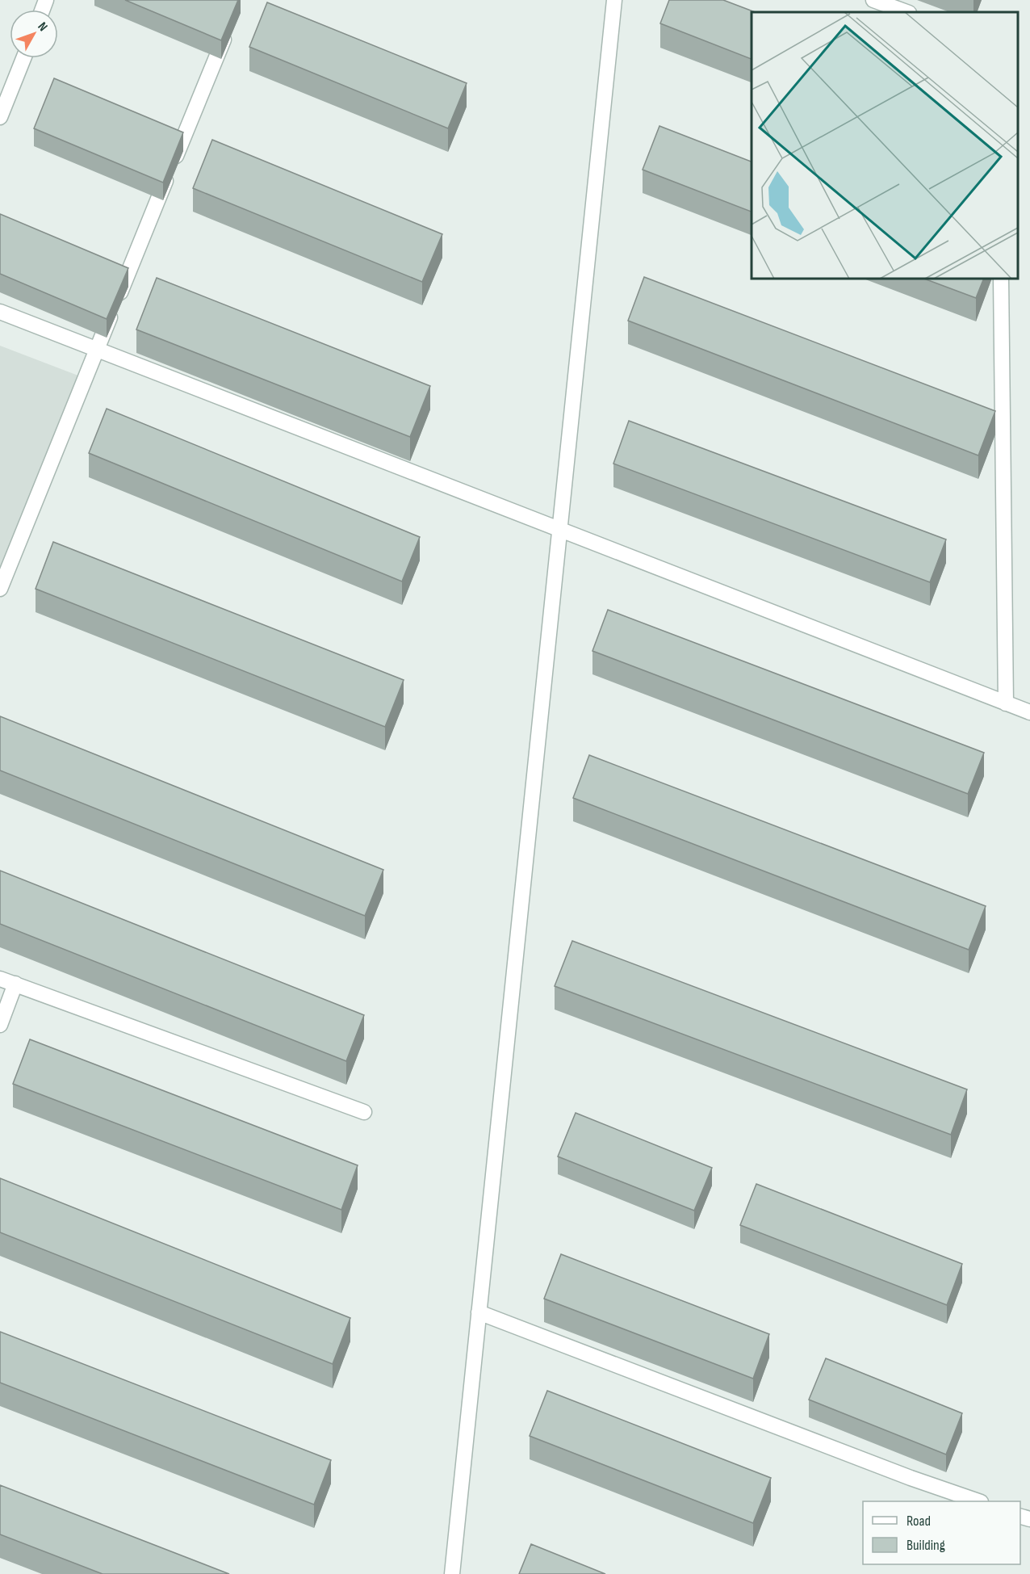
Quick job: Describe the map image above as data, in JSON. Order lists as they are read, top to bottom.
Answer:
{
  "legend": ["Road", "Building"],
  "north": "top right"
}
